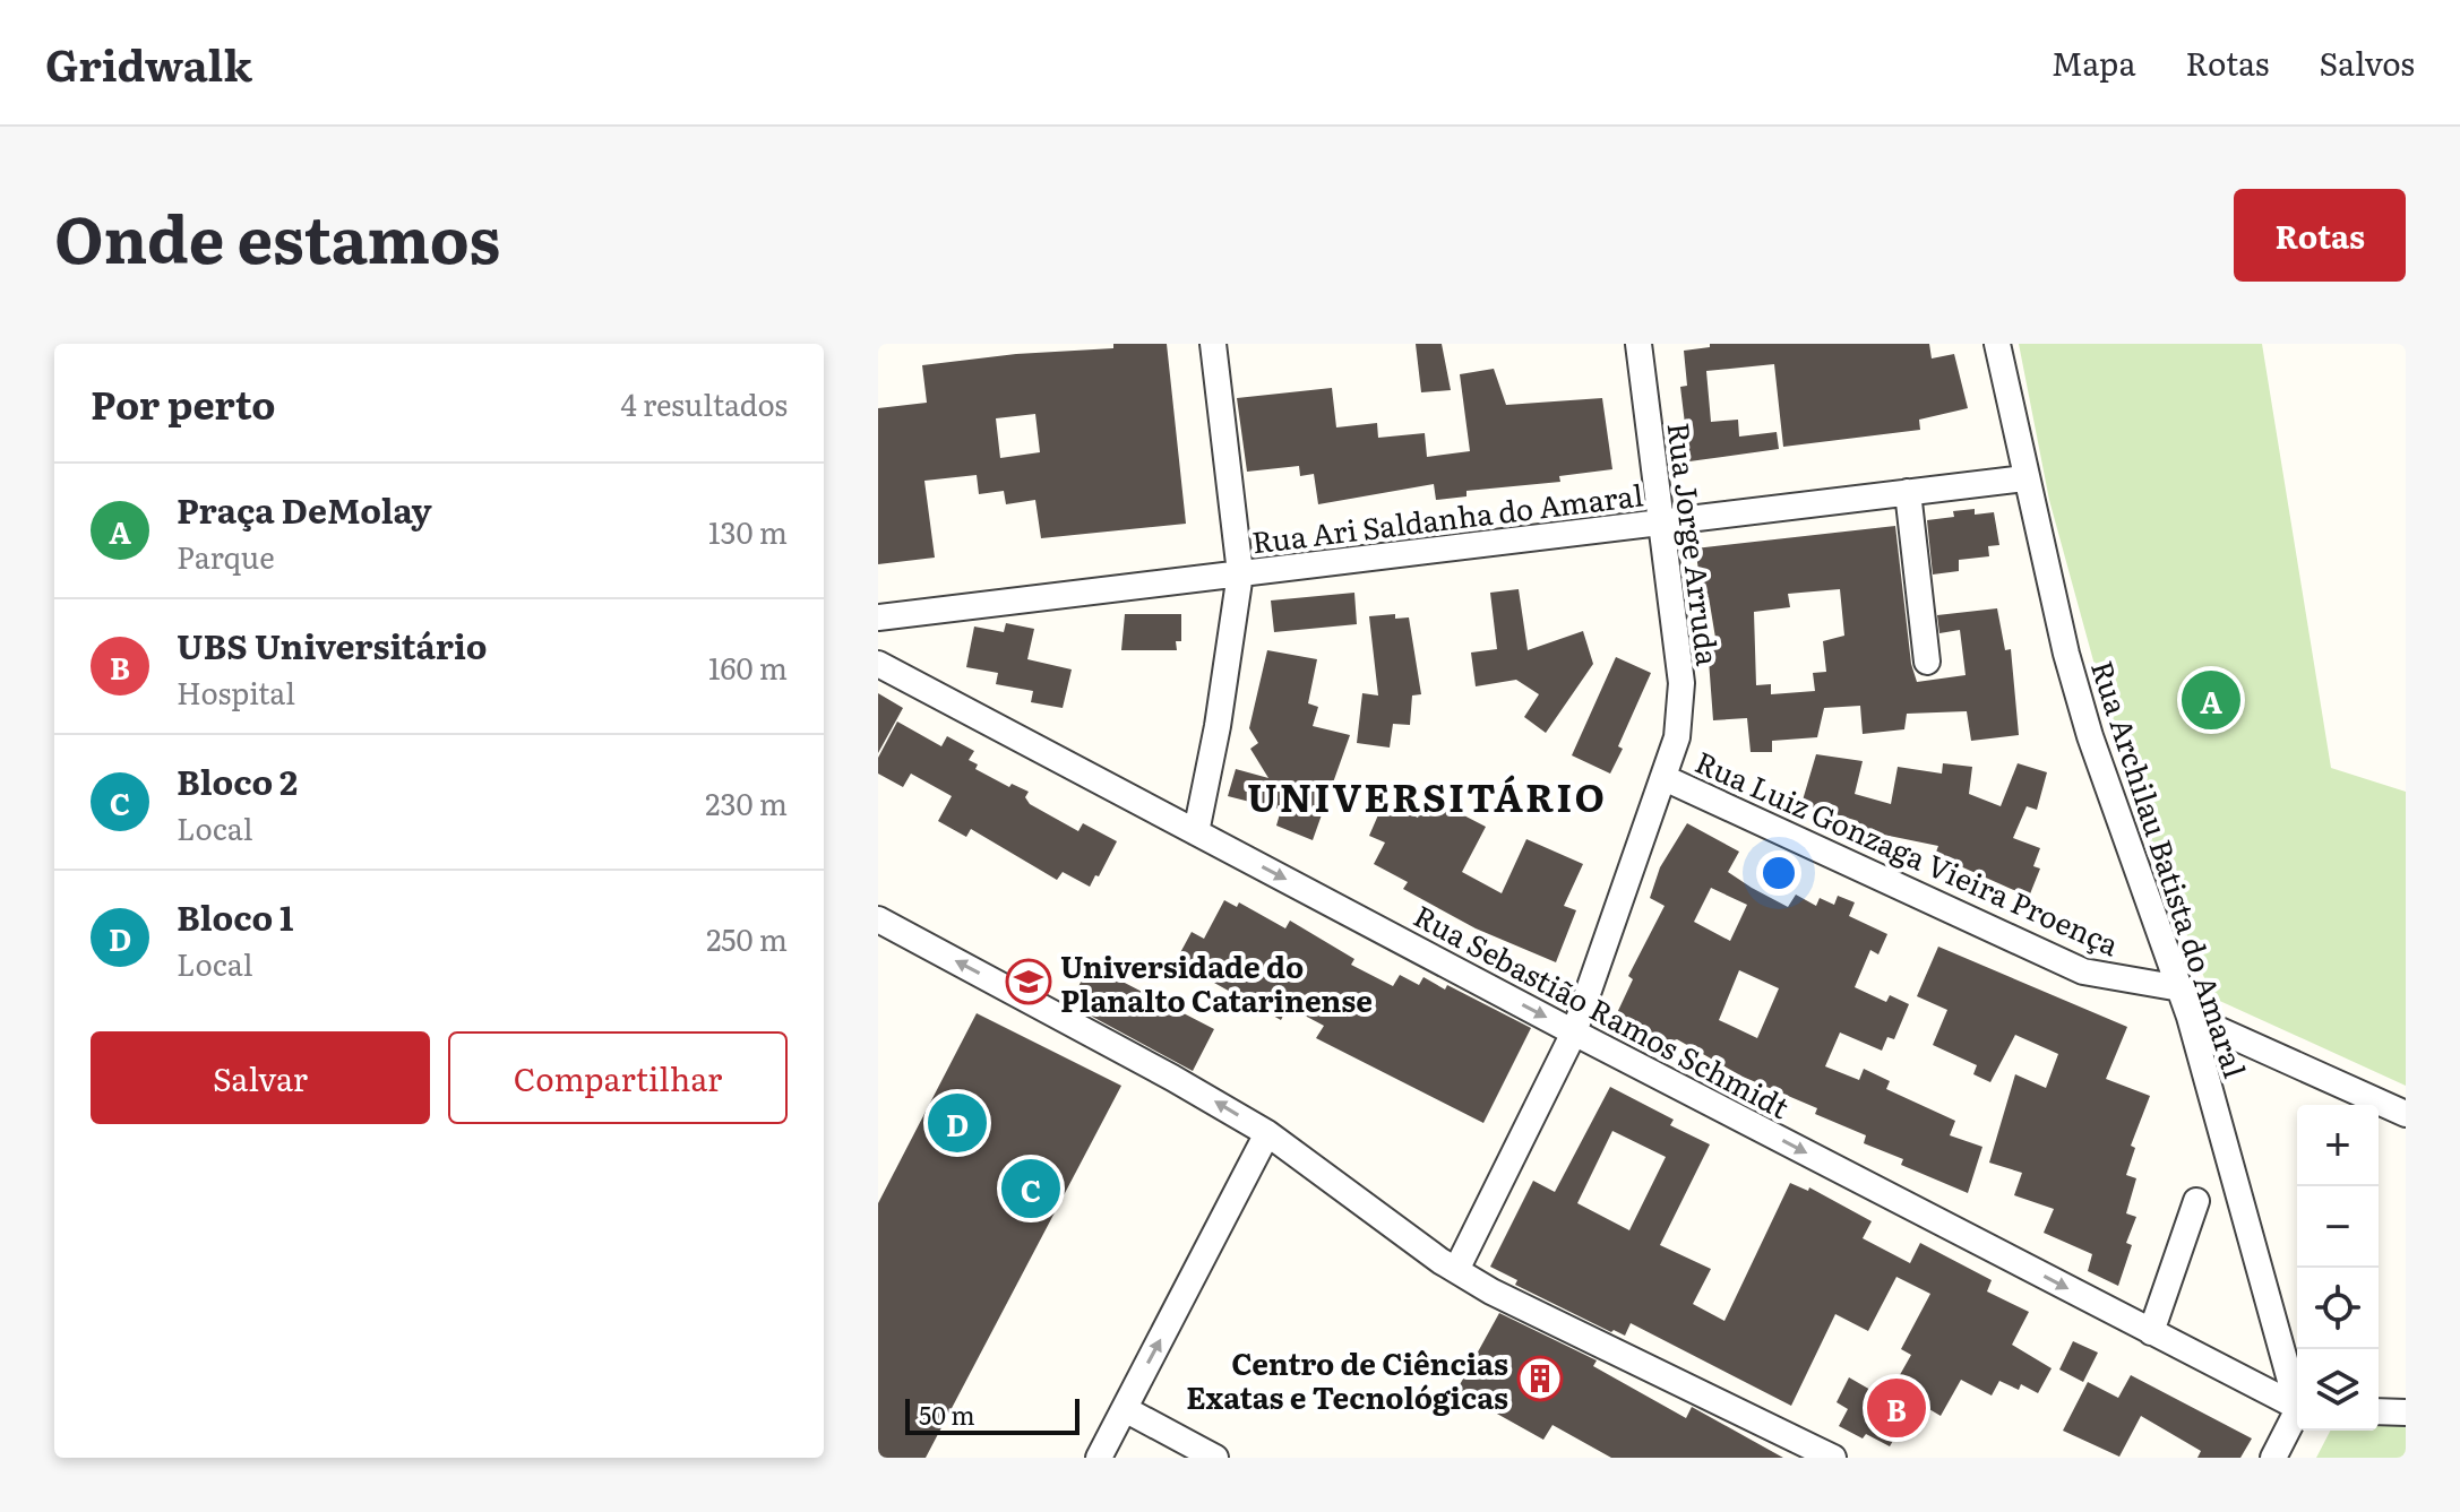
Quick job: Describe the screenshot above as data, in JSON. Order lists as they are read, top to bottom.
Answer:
{
  "streets": {
    "street": [
      "Rua Ari Saldanha do Amaral",
      "Rua Jorge Arruda",
      "Rua Luiz Gonzaga Vieira Proença",
      "Rua Archilau Batista do Amaral",
      "Rua Sebastião Ramos Schmidt"
    ]
  },
  "crossings": [
    ["Rua Ari Saldanha do Amaral", "Rua Jorge Arruda"],
    ["Rua Ari Saldanha do Amaral", "Rua Archilau Batista do Amaral"],
    ["Rua Jorge Arruda", "Rua Luiz Gonzaga Vieira Proença"],
    ["Rua Jorge Arruda", "Rua Sebastião Ramos Schmidt"],
    ["Rua Luiz Gonzaga Vieira Proença", "Rua Archilau Batista do Amaral"]
  ],
  "one_way": ["Rua Sebastião Ramos Schmidt"],
  "districts": ["UNIVERSITÁRIO"],
  "places": {
    "school or university": ["Universidade do Planalto Catarinense"],
    "building": ["Centro de Ciências Exatas e Tecnológicas"]
  },
  "scale_bar": "50 m",
  "page": {
    "header": "Gridwalk",
    "nav": ["Mapa", "Rotas", "Salvos"],
    "title": "Onde estamos",
    "buttons": [
      "Rotas",
      ["Salvar", "Compartilhar"]
    ],
    "heading": ["Por perto", "4 resultados"],
    "list": [
      {
        "mark": "A",
        "name": "Praça DeMolay",
        "note": "Parque",
        "value": "130 m"
      },
      {
        "mark": "B",
        "name": "UBS Universitário",
        "note": "Hospital",
        "value": "160 m"
      },
      {
        "mark": "C",
        "name": "Bloco 2",
        "note": "Local",
        "value": "230 m"
      },
      {
        "mark": "D",
        "name": "Bloco 1",
        "note": "Local",
        "value": "250 m"
      }
    ],
    "pins": [
      "A",
      "D",
      "C",
      "B"
    ],
    "map_buttons": ["+", "−"],
    "scale": "50 m"
  }
}
